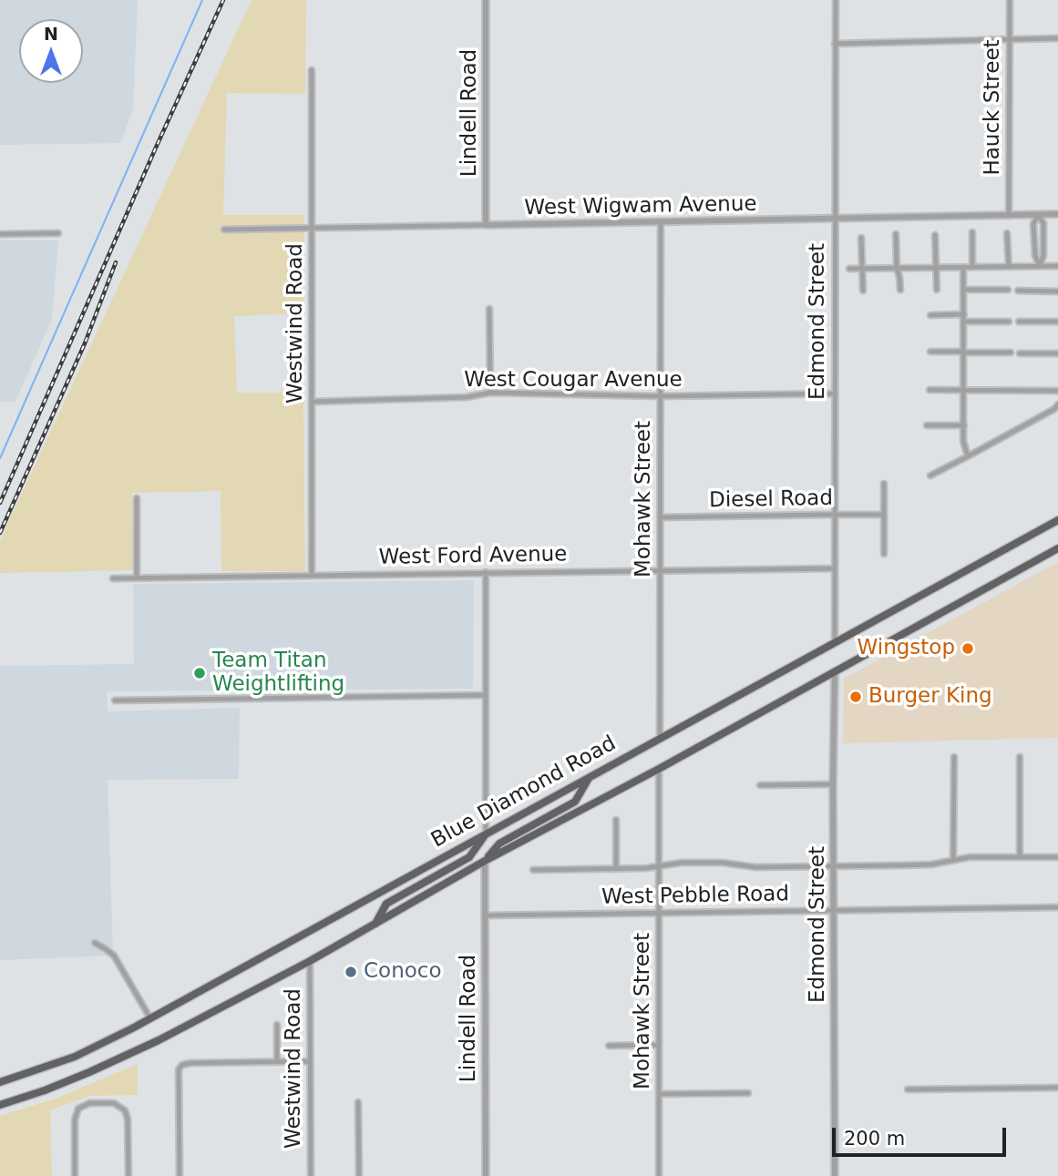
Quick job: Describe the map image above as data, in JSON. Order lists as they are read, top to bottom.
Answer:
{
  "streets": {
    "highway": ["Blue Diamond Road"],
    "street": [
      "Hauck Street",
      "Lindell Road",
      "West Wigwam Avenue",
      "Edmond Street",
      "Westwind Road",
      "West Cougar Avenue",
      "Mohawk Street",
      "Diesel Road",
      "West Ford Avenue",
      "West Pebble Road"
    ]
  },
  "crossings": [
    ["Hauck Street", "West Wigwam Avenue"],
    ["Lindell Road", "West Wigwam Avenue"],
    ["Lindell Road", "Blue Diamond Road"],
    ["Lindell Road", "West Pebble Road"],
    ["West Wigwam Avenue", "Edmond Street"],
    ["West Wigwam Avenue", "Westwind Road"],
    ["West Wigwam Avenue", "Mohawk Street"],
    ["Edmond Street", "West Cougar Avenue"],
    ["Edmond Street", "Diesel Road"],
    ["Edmond Street", "West Ford Avenue"],
    ["Edmond Street", "Blue Diamond Road"],
    ["Edmond Street", "West Pebble Road"],
    ["Westwind Road", "West Cougar Avenue"],
    ["Westwind Road", "West Ford Avenue"],
    ["Westwind Road", "Blue Diamond Road"],
    ["West Cougar Avenue", "Mohawk Street"],
    ["Mohawk Street", "Diesel Road"],
    ["Mohawk Street", "West Ford Avenue"],
    ["Mohawk Street", "Blue Diamond Road"],
    ["Mohawk Street", "West Pebble Road"]
  ],
  "places": [
    "Wingstop",
    "Team Titan Weightlifting",
    "Burger King",
    "Conoco"
  ],
  "scale_bar": "200 m",
  "north": "top"
}
